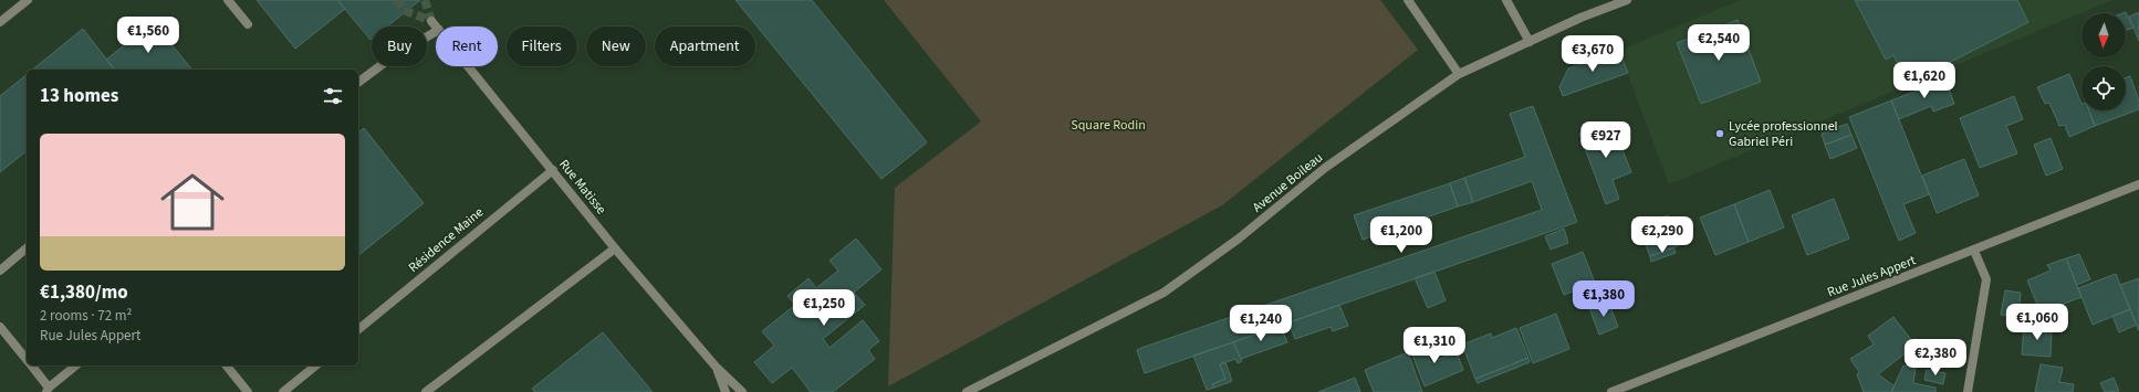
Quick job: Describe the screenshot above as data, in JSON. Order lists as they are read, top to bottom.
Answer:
{
  "streets": {
    "street": [
      "Avenue Boileau",
      "Rue Matisse",
      "Résidence Maine",
      "Rue Jules Appert"
    ]
  },
  "crossings": [
    ["Rue Matisse", "Résidence Maine"]
  ],
  "parks": ["Square Rodin"],
  "places": ["Lycée professionnel Gabriel Péri"],
  "north": "bottom",
  "page": {
    "price": [
      "€1,560",
      "€2,540",
      "€3,670",
      "€1,620",
      "€927",
      "€1,200",
      "€2,290",
      "€1,380",
      "€1,250",
      "€1,060",
      "€1,240",
      "€1,310",
      "€2,380"
    ],
    "chip": [
      "Buy",
      "Rent",
      "Filters",
      "New",
      "Apartment"
    ],
    "heading": "13 homes",
    "list": [
      {
        "name": "€1,380/mo",
        "note": "2 rooms · 72 m² · Rue Jules Appert"
      }
    ]
  }
}
